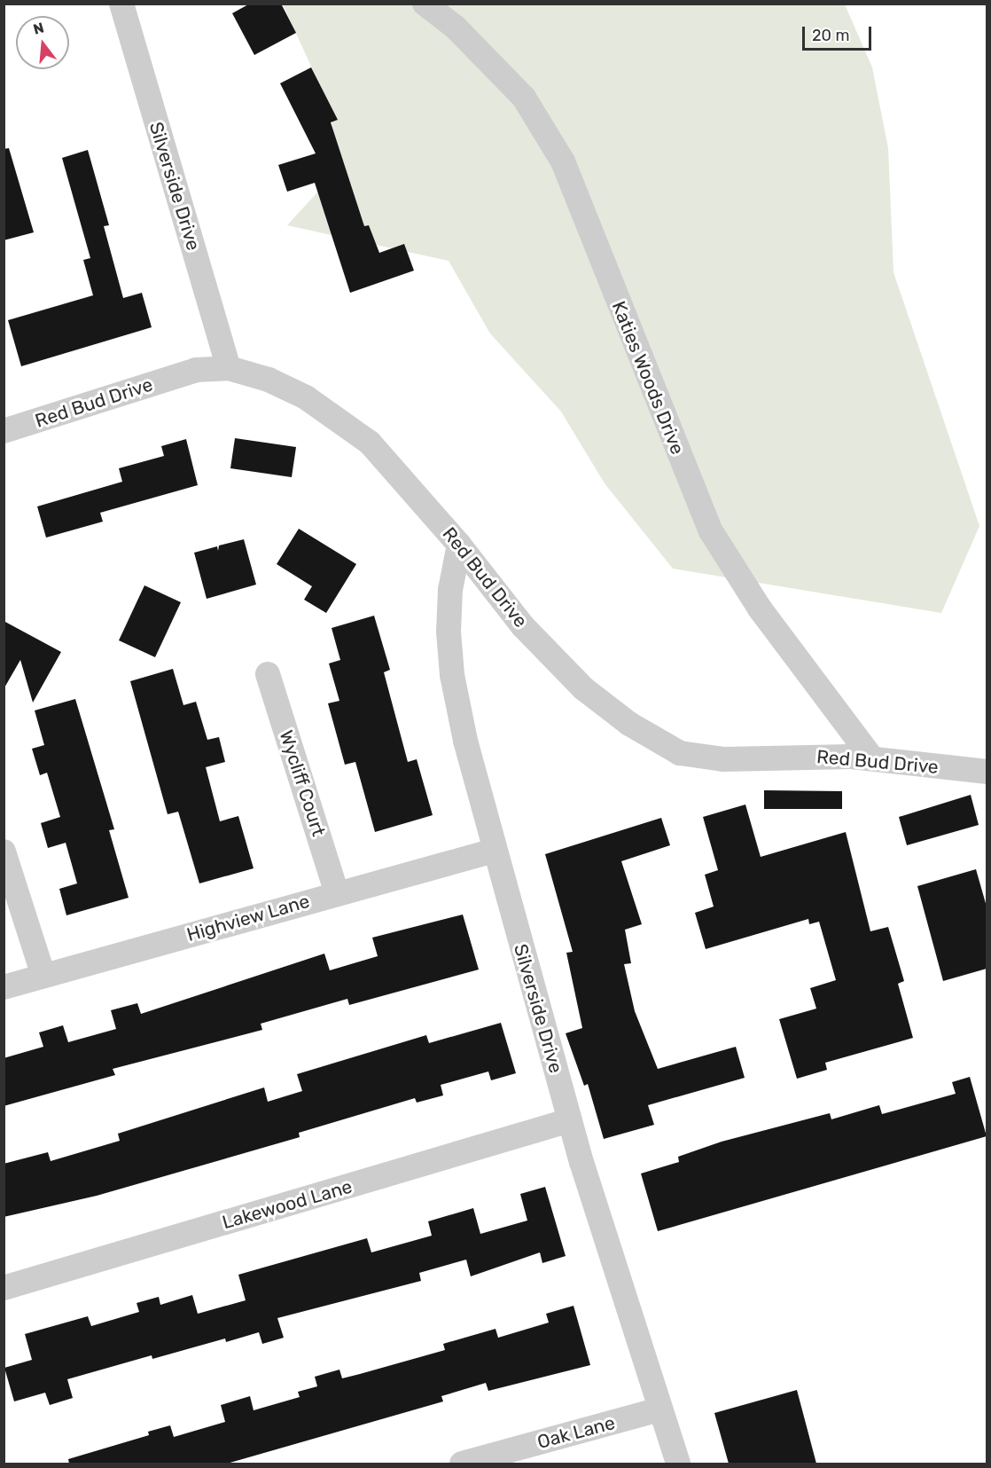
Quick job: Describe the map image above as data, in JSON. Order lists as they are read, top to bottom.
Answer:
{
  "streets": {
    "street": [
      "Silverside Drive",
      "Katies Woods Drive",
      "Red Bud Drive",
      "Wycliff Court",
      "Highview Lane",
      "Lakewood Lane",
      "Oak Lane"
    ]
  },
  "crossings": [
    ["Silverside Drive", "Red Bud Drive"],
    ["Silverside Drive", "Highview Lane"],
    ["Silverside Drive", "Lakewood Lane"],
    ["Silverside Drive", "Oak Lane"],
    ["Katies Woods Drive", "Red Bud Drive"],
    ["Wycliff Court", "Highview Lane"]
  ],
  "scale_bar": "20 m",
  "north": "top"
}
